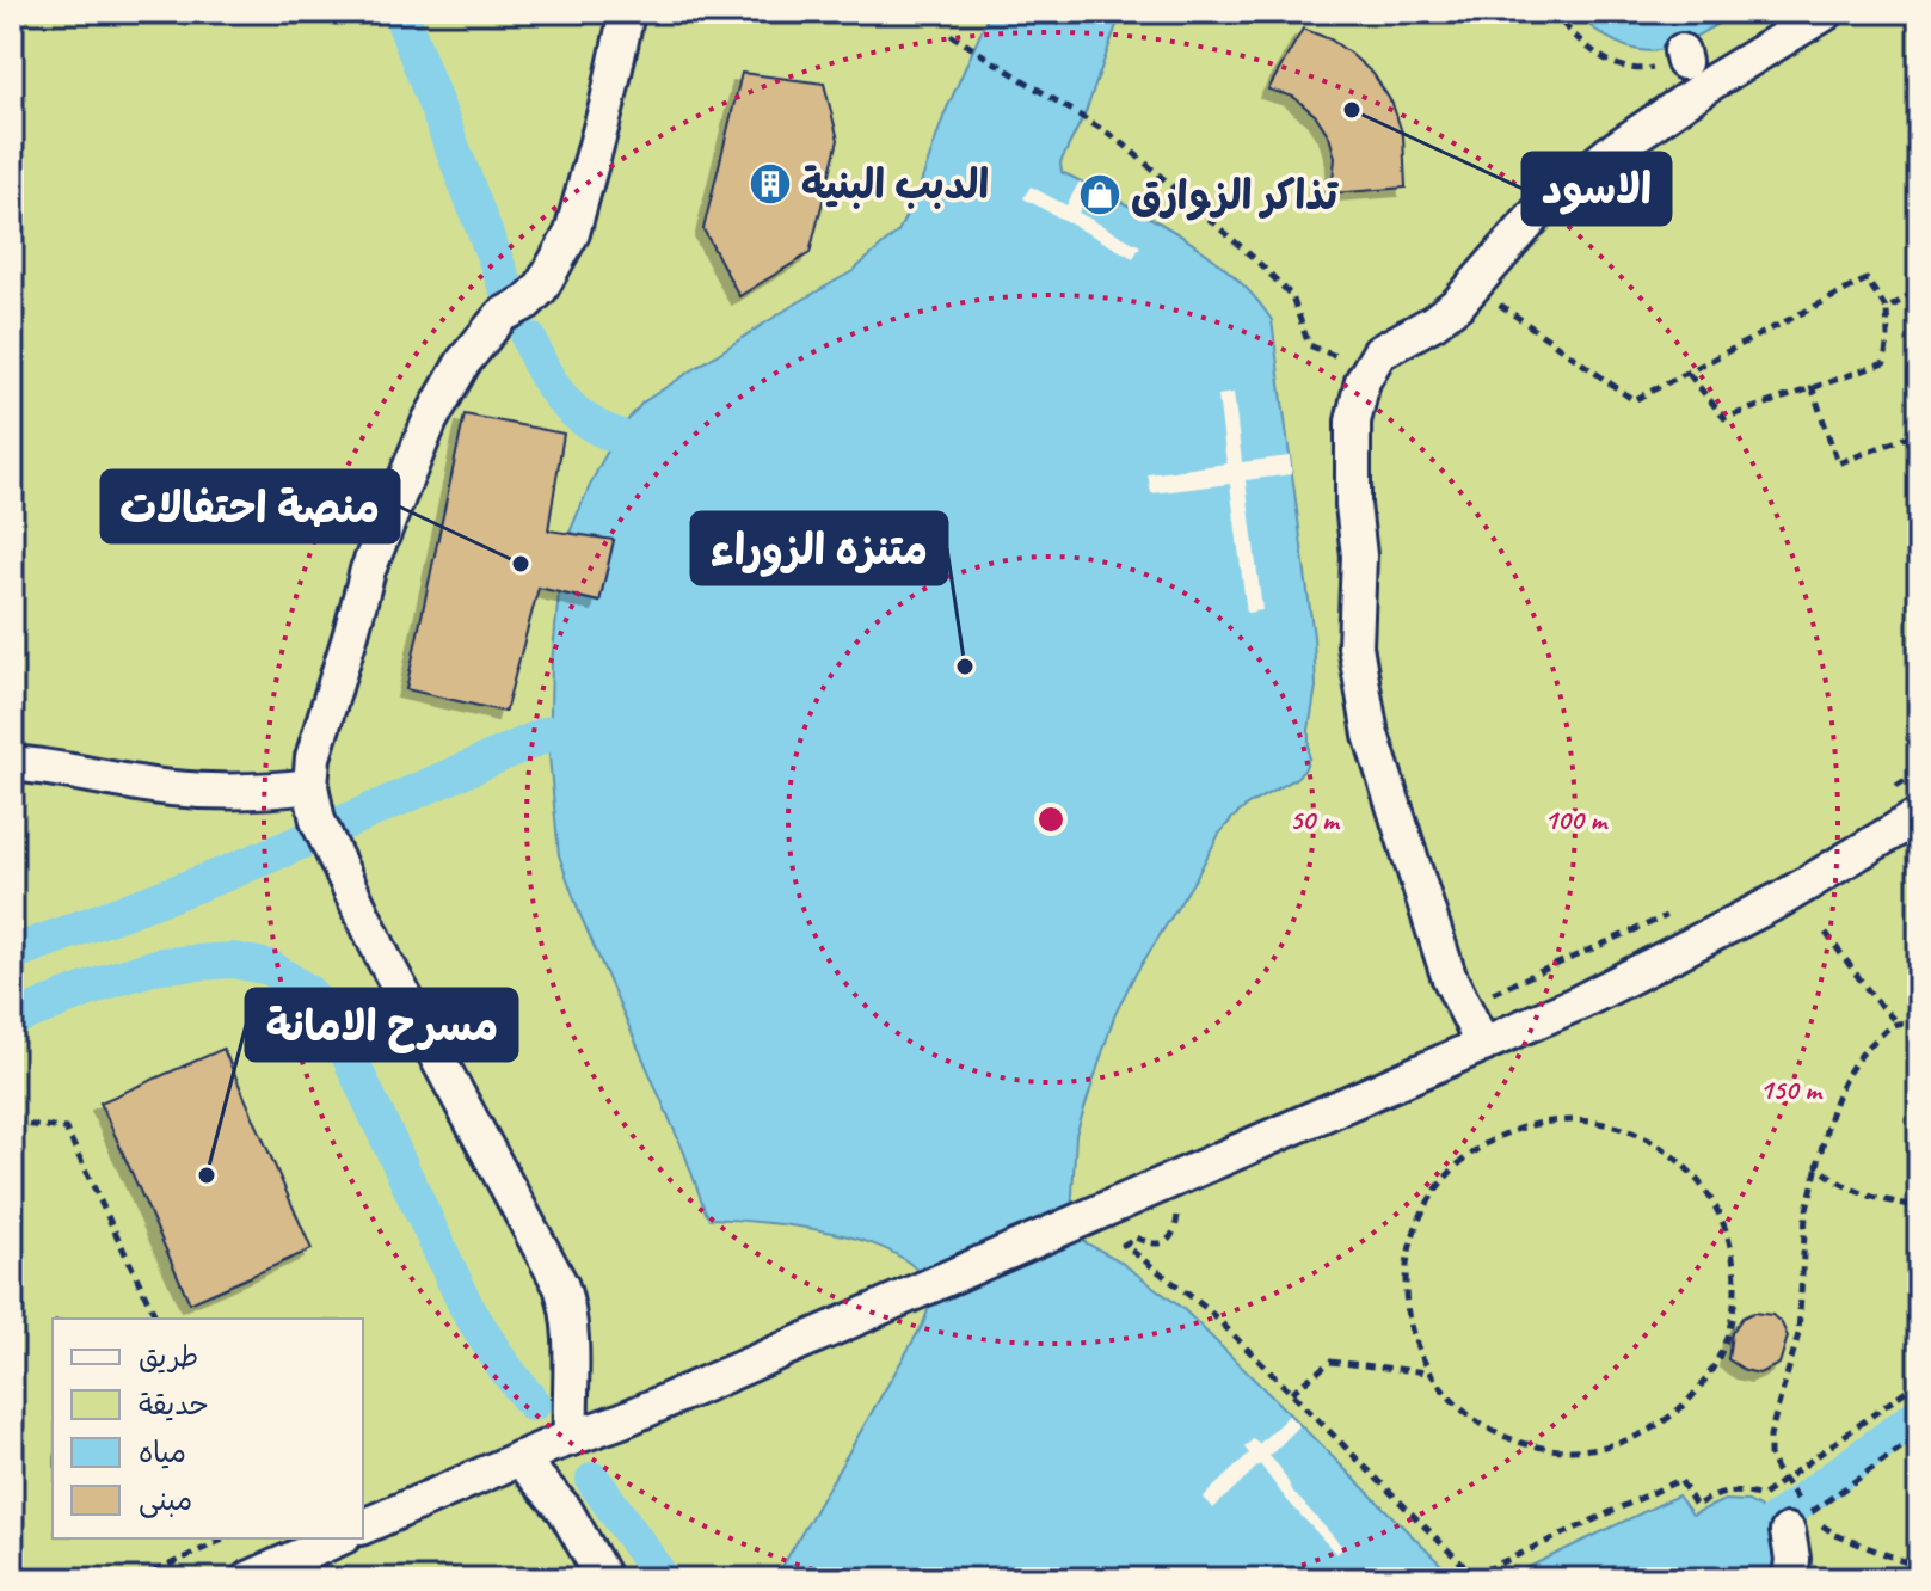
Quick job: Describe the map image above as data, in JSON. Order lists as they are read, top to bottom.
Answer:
{
  "places": {
    "other": [
      "الاسود",
      "منصة احتفالات",
      "متنزه الزوراء",
      "مسرح الامانة"
    ],
    "building": ["الدبب البنية"],
    "shop": ["تذاكر الزوارق"]
  },
  "legend": [
    "طريق",
    "حديقة",
    "مياه",
    "مبنى"
  ],
  "rings": ["50 m", "100 m", "150 m"]
}
